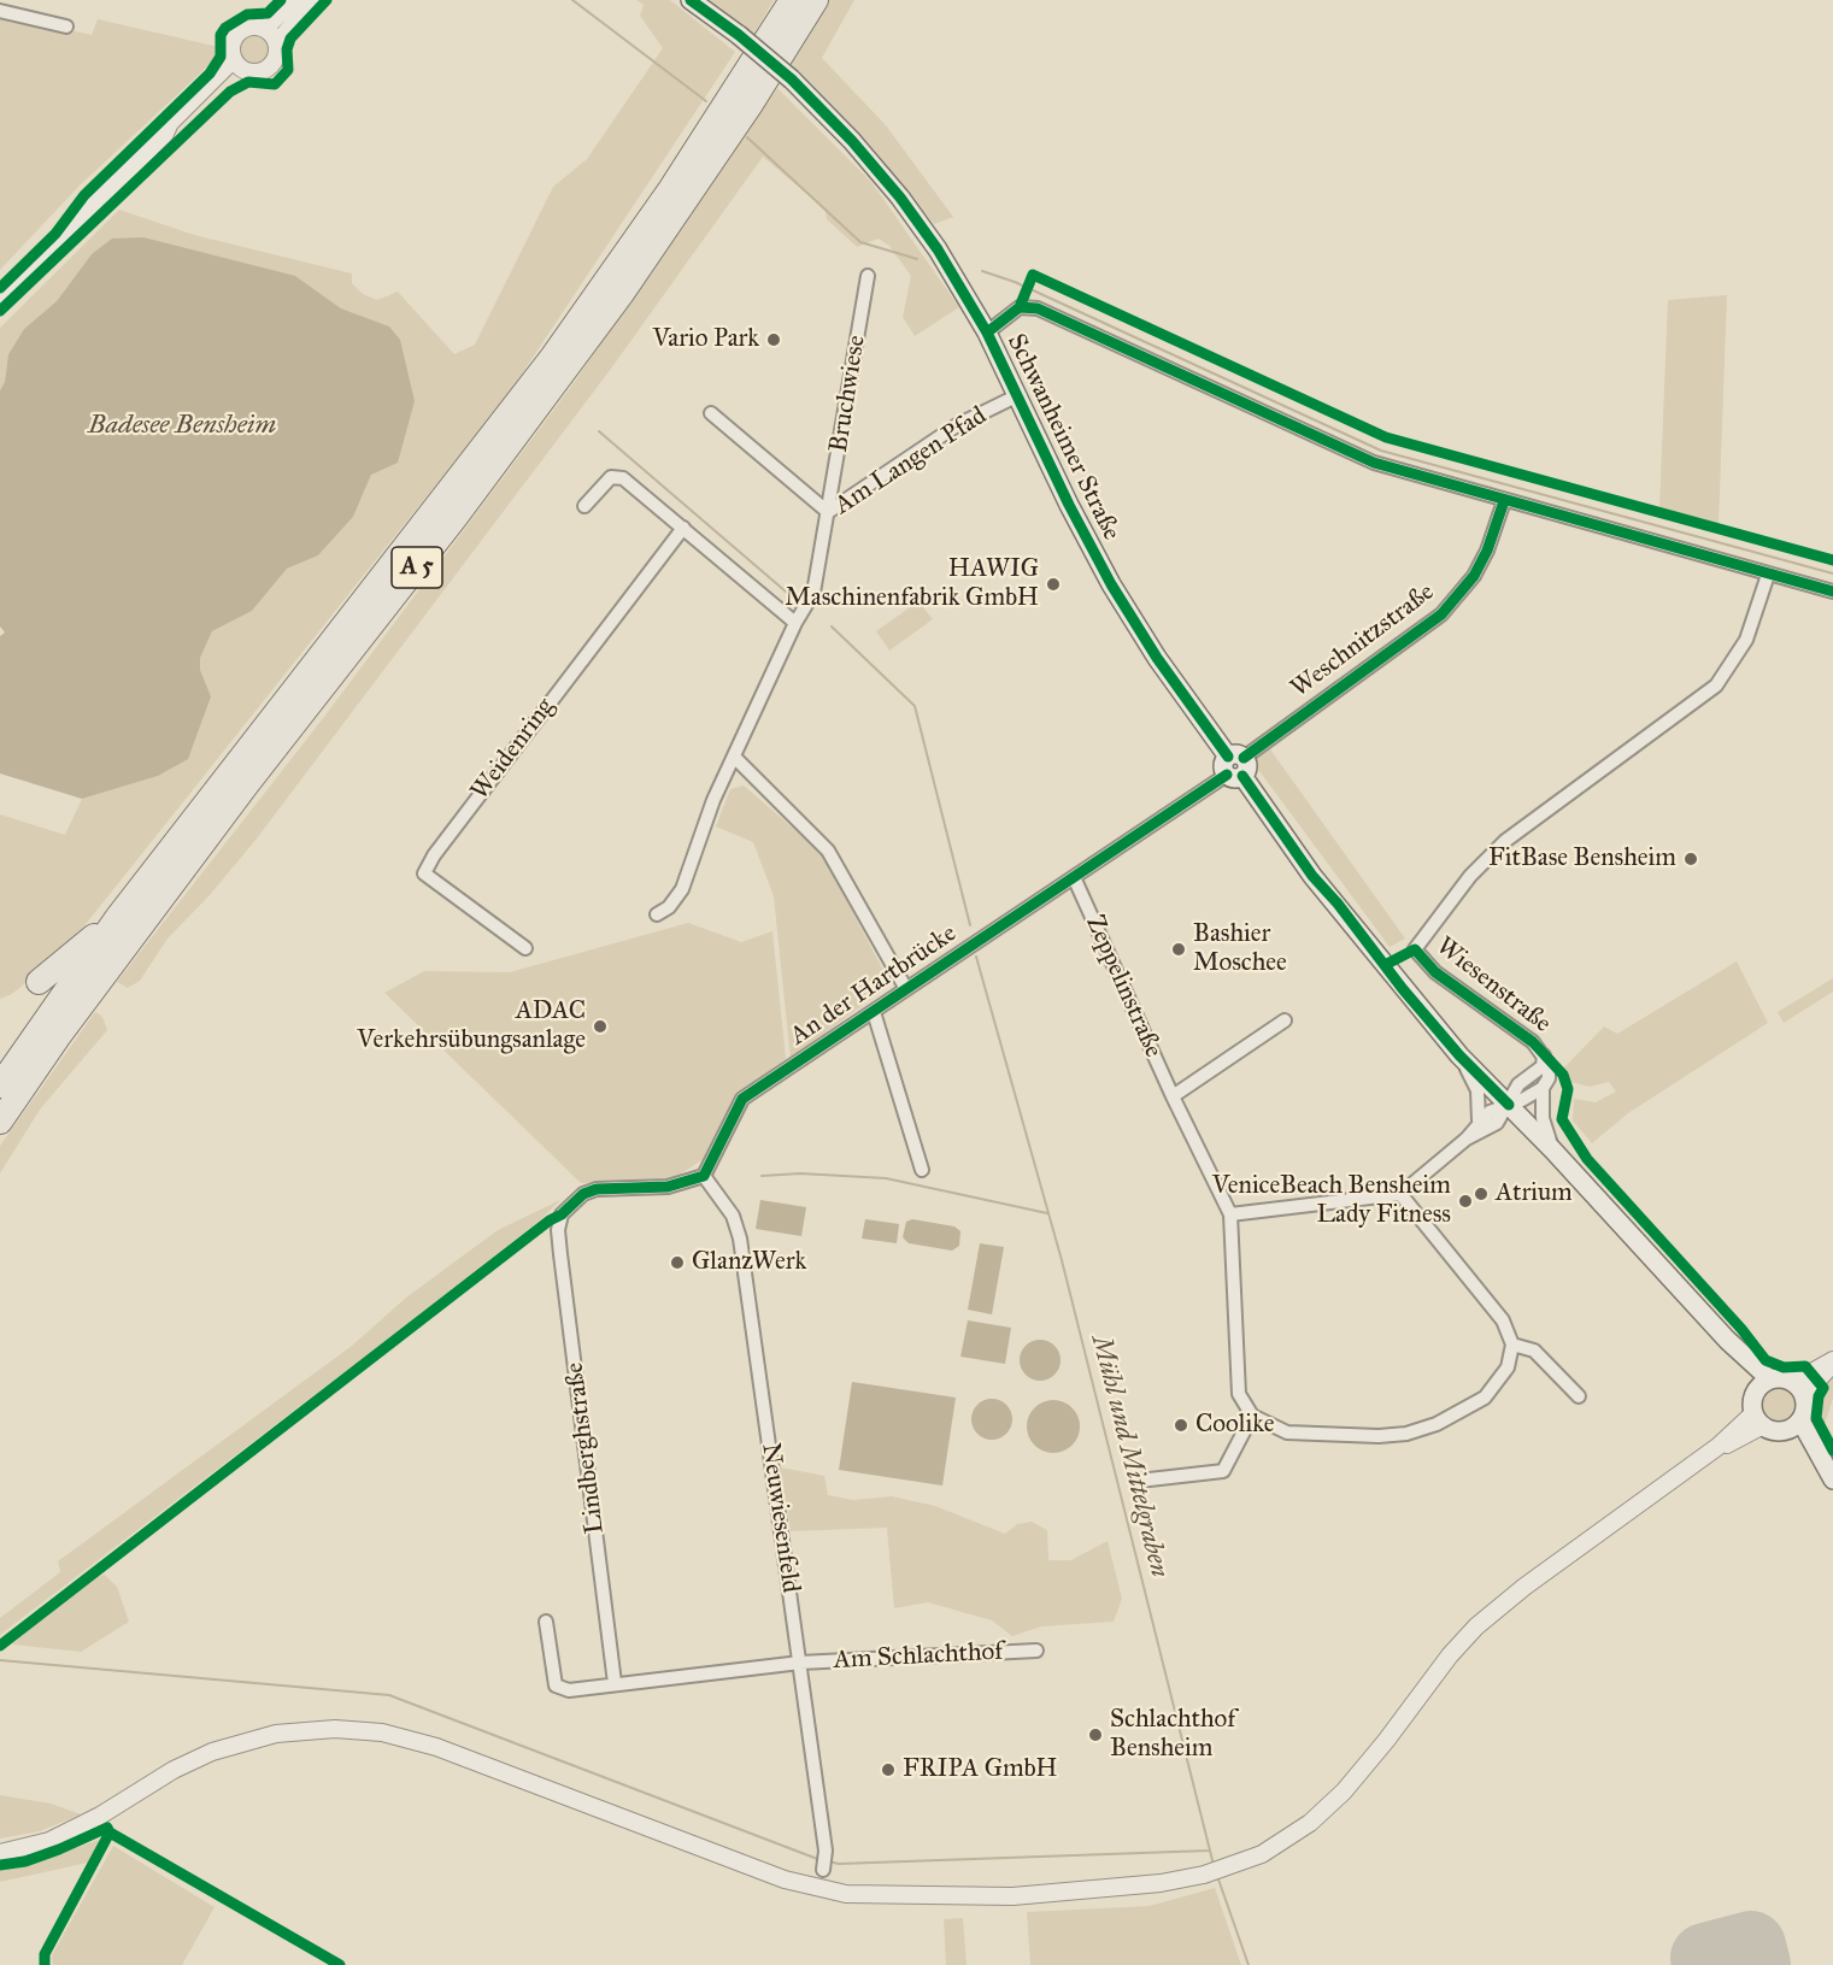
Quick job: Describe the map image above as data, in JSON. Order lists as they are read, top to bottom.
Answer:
{
  "streets": {
    "highway": ["A 5"],
    "main road": ["Schwanheimer Straße"],
    "street": [
      "Bruchwiese",
      "Am Langen Pfad",
      "Weschnitzstraße",
      "Weidenring",
      "An der Hartbrücke",
      "Wiesenstraße",
      "Zeppelinstraße",
      "Lindberghstraße",
      "Neuwiesenfeld",
      "Am Schlachthof"
    ]
  },
  "crossings": [
    ["Bruchwiese", "Am Langen Pfad"],
    ["Schwanheimer Straße", "Am Langen Pfad"],
    ["Schwanheimer Straße", "Weschnitzstraße"],
    ["Schwanheimer Straße", "An der Hartbrücke"],
    ["Schwanheimer Straße", "Wiesenstraße"],
    ["Weschnitzstraße", "An der Hartbrücke"],
    ["An der Hartbrücke", "Zeppelinstraße"],
    ["An der Hartbrücke", "Lindberghstraße"],
    ["An der Hartbrücke", "Neuwiesenfeld"],
    ["Lindberghstraße", "Neuwiesenfeld"],
    ["Neuwiesenfeld", "Am Schlachthof"]
  ],
  "water": ["Badesee Bensheim", "Mühl und Mittelgraben"],
  "places": [
    "Vario Park",
    "HAWIG Maschinenfabrik GmbH",
    "FitBase Bensheim",
    "Bashier Moschee",
    "ADAC Verkehrsübungsanlage",
    "Atrium",
    "VeniceBeach Bensheim Lady Fitness",
    "GlanzWerk",
    "Coolike",
    "Schlachthof Bensheim",
    "FRIPA GmbH"
  ]
}
